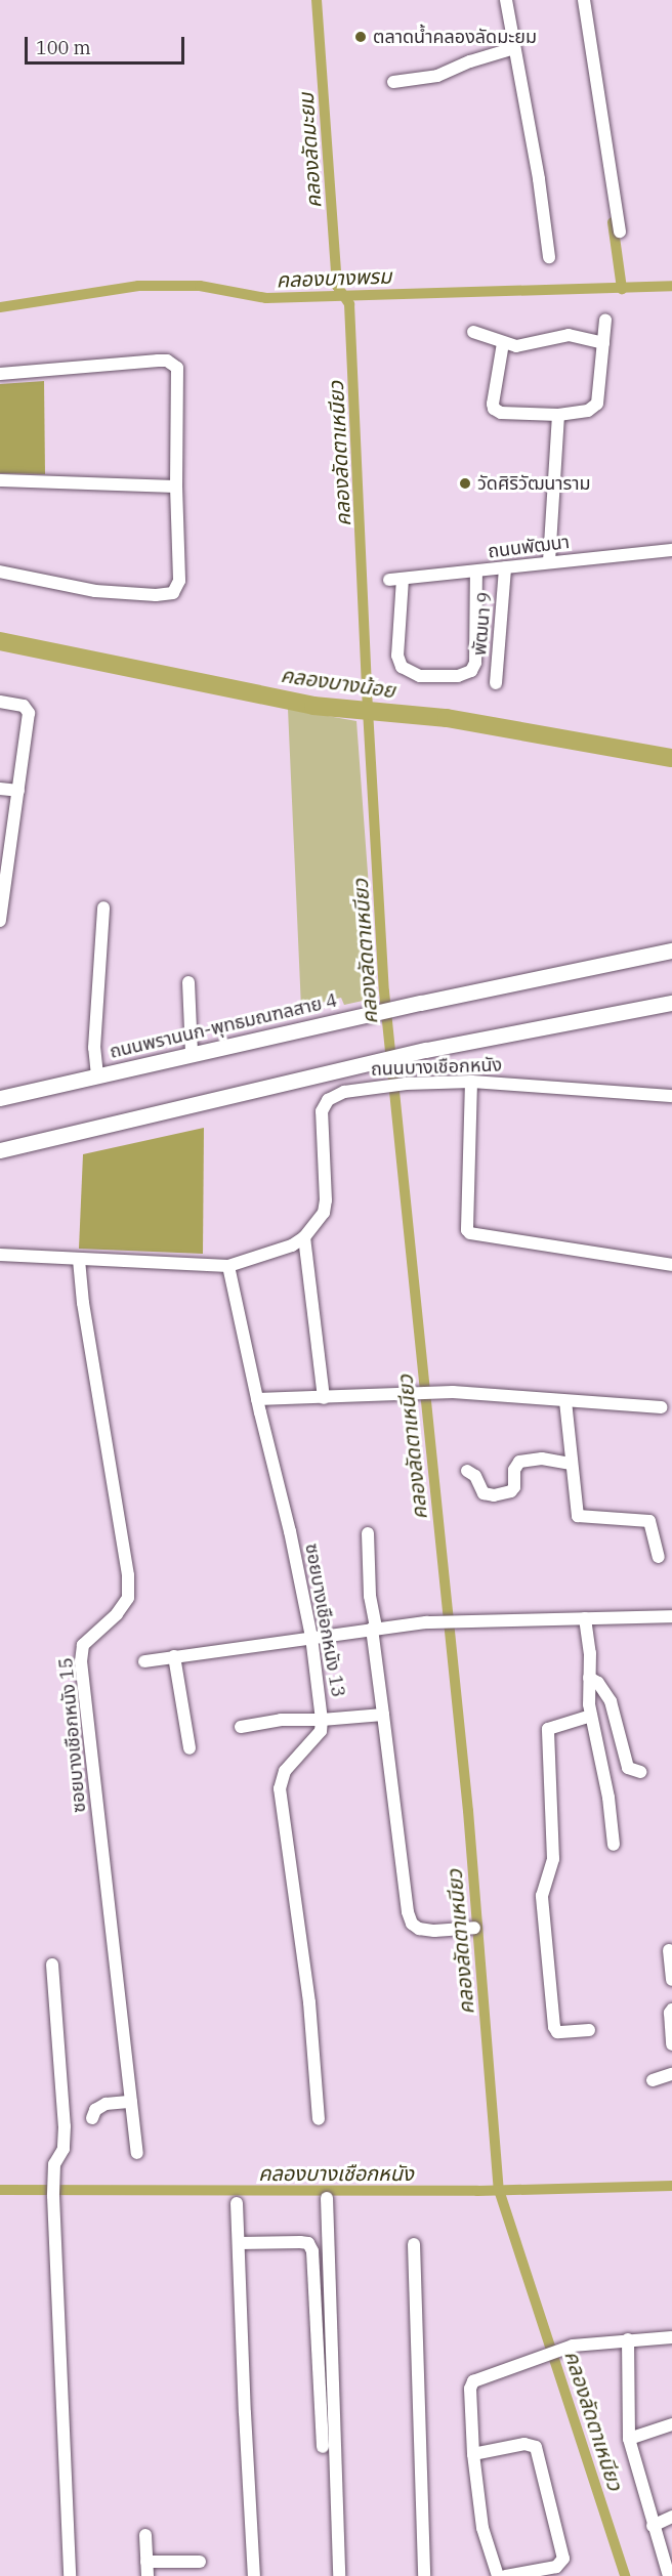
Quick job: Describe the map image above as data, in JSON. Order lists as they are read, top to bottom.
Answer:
{
  "streets": {
    "main road": ["ถนนพรานนก-พุทธมณฑลสาย 4"],
    "street": [
      "ถนนพัฒนา",
      "พัฒนา 9",
      "ถนนบางเชือกหนัง",
      "ซอยบางเชือกหนัง 13",
      "ซอยบางเชือกหนัง 15"
    ]
  },
  "crossings": [
    ["ถนนพัฒนา", "พัฒนา 9"],
    ["ถนนบางเชือกหนัง", "ซอยบางเชือกหนัง 13"],
    ["ถนนบางเชือกหนัง", "ซอยบางเชือกหนัง 15"]
  ],
  "water": [
    "คลองลัดมะยม",
    "คลองบางพรม",
    "คลองลัดตาเหนียว",
    "คลองบางน้อย",
    "คลองบางเชือกหนัง"
  ],
  "places": ["ตลาดน้ำคลองลัดมะยม", "วัดศิริวัฒนาราม"],
  "scale_bar": "100 m"
}
